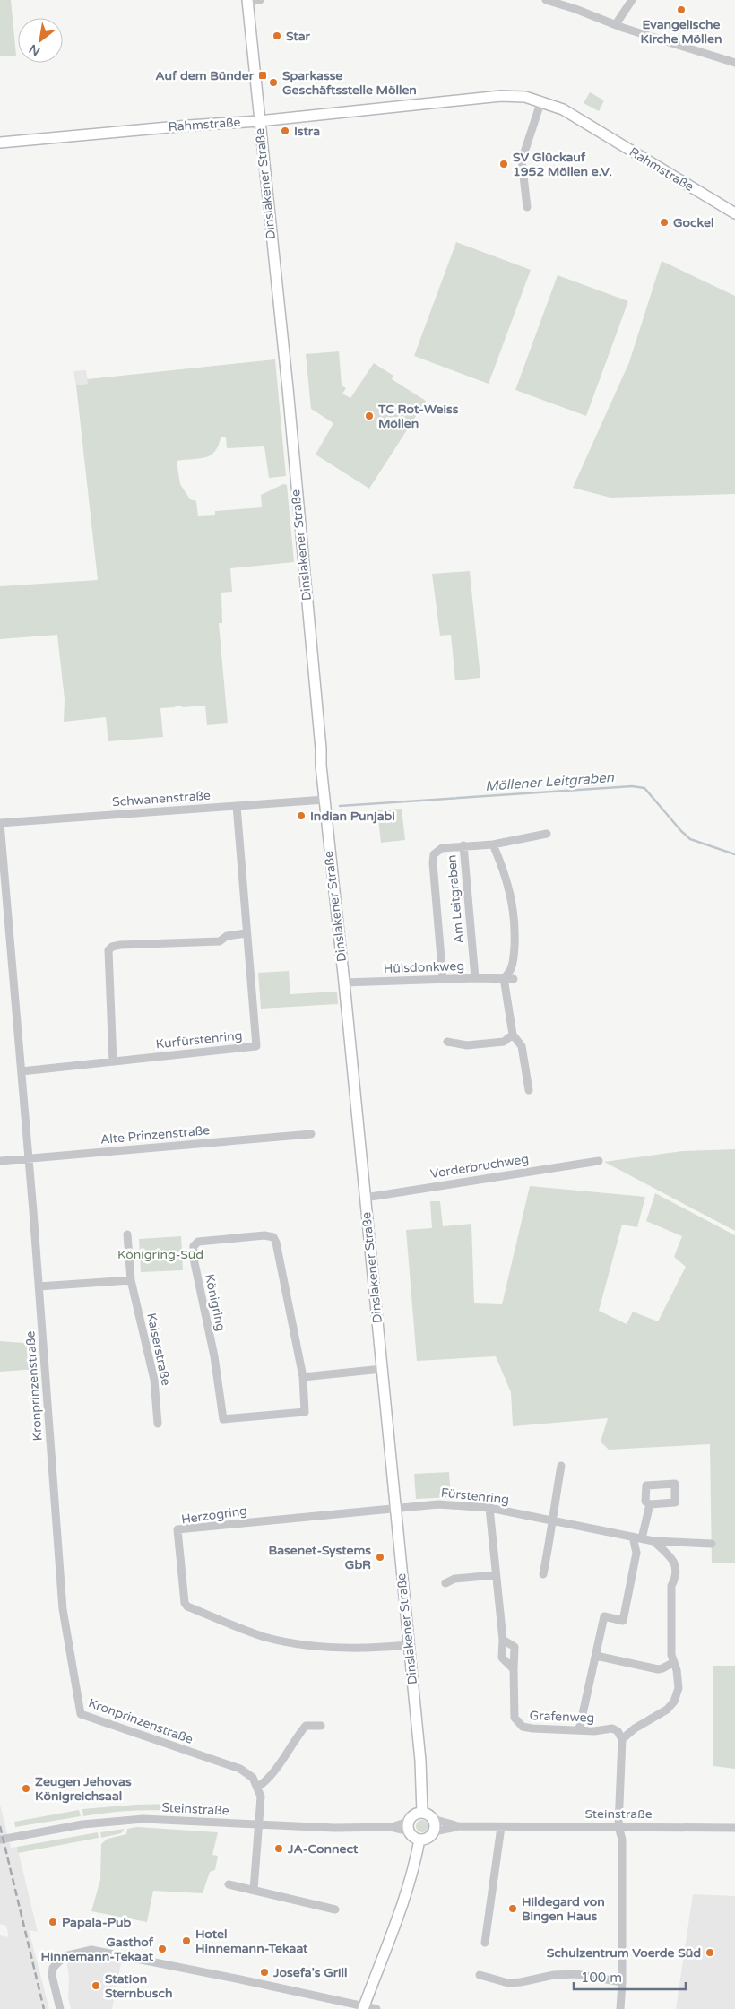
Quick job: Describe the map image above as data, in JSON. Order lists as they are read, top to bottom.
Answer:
{
  "streets": {
    "main road": ["Rahmstraße", "Dinslakener Straße"],
    "street": [
      "Schwanenstraße",
      "Am Leitgraben",
      "Hülsdonkweg",
      "Kurfürstenring",
      "Alte Prinzenstraße",
      "Vorderbruchweg",
      "Königring",
      "Kaiserstraße",
      "Kronprinzenstraße",
      "Fürstenring",
      "Herzogring",
      "Grafenweg",
      "Steinstraße"
    ]
  },
  "crossings": [
    ["Rahmstraße", "Dinslakener Straße"],
    ["Dinslakener Straße", "Schwanenstraße"],
    ["Dinslakener Straße", "Hülsdonkweg"],
    ["Dinslakener Straße", "Vorderbruchweg"],
    ["Dinslakener Straße", "Fürstenring"],
    ["Dinslakener Straße", "Herzogring"],
    ["Dinslakener Straße", "Steinstraße"],
    ["Schwanenstraße", "Kurfürstenring"],
    ["Schwanenstraße", "Kronprinzenstraße"],
    ["Am Leitgraben", "Hülsdonkweg"],
    ["Kurfürstenring", "Kronprinzenstraße"],
    ["Alte Prinzenstraße", "Kronprinzenstraße"],
    ["Fürstenring", "Herzogring"]
  ],
  "water": ["Möllener Leitgraben"],
  "parks": ["Königring-Süd"],
  "places": {
    "other": [
      "Evangelische Kirche Möllen",
      "Star",
      "Sparkasse Geschäftsstelle Möllen",
      "Istra",
      "SV Glückauf 1952 Möllen e.V.",
      "Gockel",
      "TC Rot-Weiss Möllen",
      "Indian Punjabi",
      "Basenet-Systems GbR",
      "Zeugen Jehovas Königreichsaal",
      "JA-Connect",
      "Hildegard von Bingen Haus",
      "Papala-Pub",
      "Hotel Hinnemann-Tekaat",
      "Gasthof Hinnemann-Tekaat",
      "Schulzentrum Voerde Süd",
      "Josefa's Grill",
      "Station Sternbusch"
    ],
    "transit": ["Auf dem Bünder"]
  },
  "scale_bar": "100 m",
  "north": "bottom left"
}
